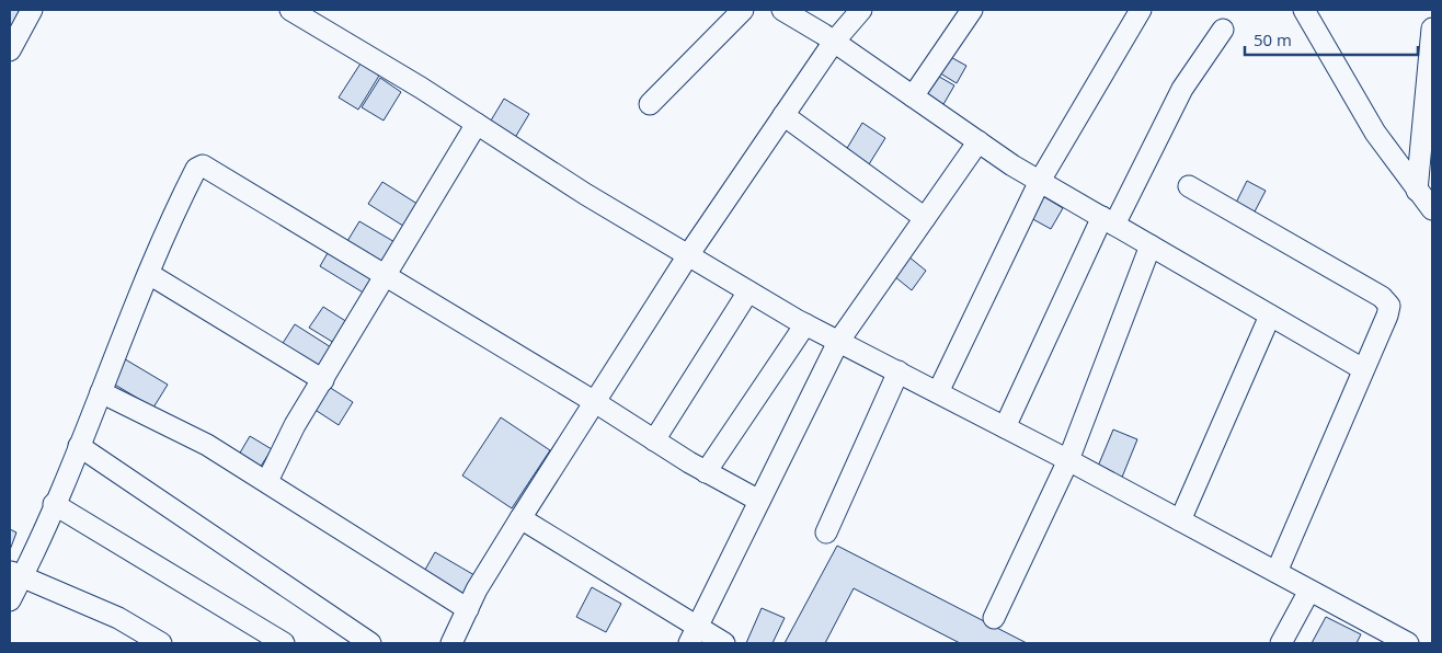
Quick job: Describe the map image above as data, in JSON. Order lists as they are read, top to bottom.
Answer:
{
  "scale_bar": "50 m"
}
